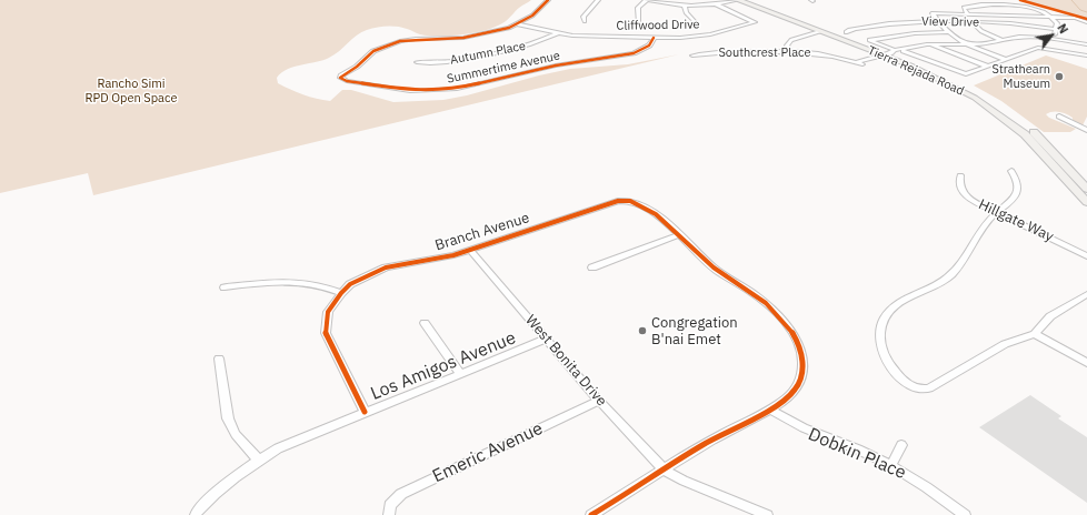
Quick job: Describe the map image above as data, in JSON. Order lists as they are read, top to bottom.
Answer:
{
  "streets": {
    "main road": ["Tierra Rejada Road"],
    "street": [
      "View Drive",
      "Cliffwood Drive",
      "Autumn Place",
      "Southcrest Place",
      "Summertime Avenue",
      "Hillgate Way",
      "Branch Avenue",
      "West Bonita Drive",
      "Los Amigos Avenue",
      "Emeric Avenue",
      "Dobkin Place"
    ]
  },
  "crossings": [
    ["Cliffwood Drive", "Autumn Place"],
    ["Cliffwood Drive", "Summertime Avenue"],
    ["Southcrest Place", "Tierra Rejada Road"],
    ["Branch Avenue", "West Bonita Drive"],
    ["Branch Avenue", "Los Amigos Avenue"],
    ["West Bonita Drive", "Los Amigos Avenue"],
    ["West Bonita Drive", "Emeric Avenue"]
  ],
  "parks": ["Rancho Simi RPD Open Space"],
  "places": ["Strathearn Museum", "Congregation B'nai Emet"],
  "north": "top right"
}
